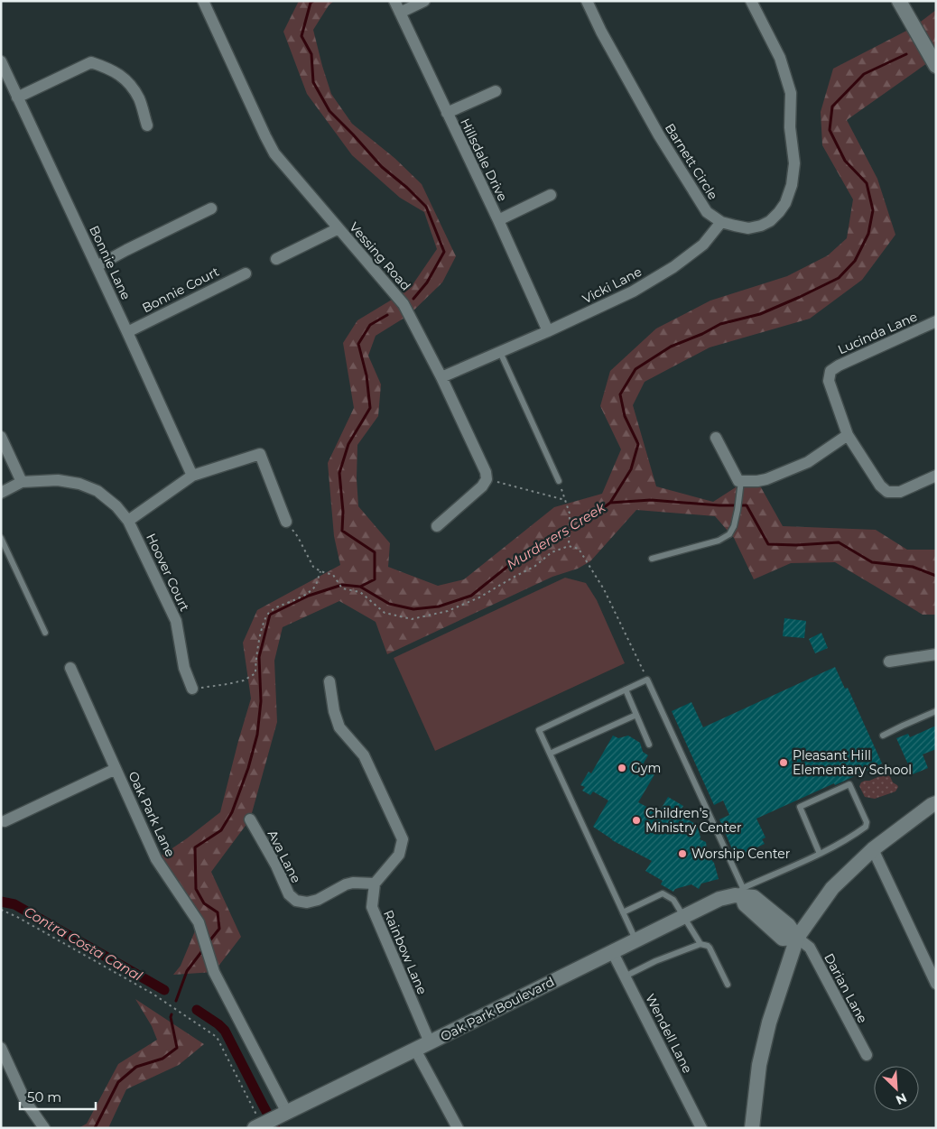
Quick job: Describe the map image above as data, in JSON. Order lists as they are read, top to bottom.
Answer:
{
  "streets": {
    "street": [
      "Hillsdale Drive",
      "Barnett Circle",
      "Vessing Road",
      "Bonnie Lane",
      "Vicki Lane",
      "Bonnie Court",
      "Lucinda Lane",
      "Hoover Court",
      "Oak Park Lane",
      "Ava Lane",
      "Rainbow Lane",
      "Darian Lane",
      "Oak Park Boulevard",
      "Wendell Lane"
    ]
  },
  "crossings": [
    ["Hillsdale Drive", "Vicki Lane"],
    ["Barnett Circle", "Vicki Lane"],
    ["Vessing Road", "Vicki Lane"],
    ["Bonnie Lane", "Bonnie Court"],
    ["Oak Park Lane", "Oak Park Boulevard"],
    ["Ava Lane", "Rainbow Lane"],
    ["Rainbow Lane", "Oak Park Boulevard"],
    ["Oak Park Boulevard", "Wendell Lane"]
  ],
  "water": ["Murderers Creek", "Contra Costa Canal"],
  "places": [
    "Pleasant Hill Elementary School",
    "Gym",
    "Children's Ministry Center",
    "Worship Center"
  ],
  "scale_bar": "50 m",
  "north": "bottom right"
}
